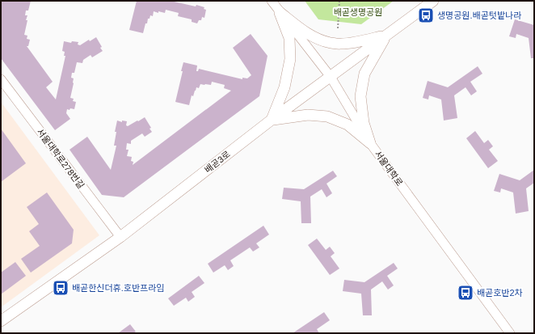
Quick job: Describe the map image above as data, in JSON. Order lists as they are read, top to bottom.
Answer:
{
  "streets": {
    "main road": ["배곧3로"],
    "street": ["서울대학로278번길", "서울대학로"]
  },
  "crossings": [
    ["서울대학로278번길", "배곧3로"],
    ["배곧3로", "서울대학로"]
  ],
  "parks": ["배곧생명공원"],
  "places": {
    "bus stop": ["생명공원.배곧텃밭나라", "배곧한신더휴.호반프라임", "배곧호반2차"]
  }
}
